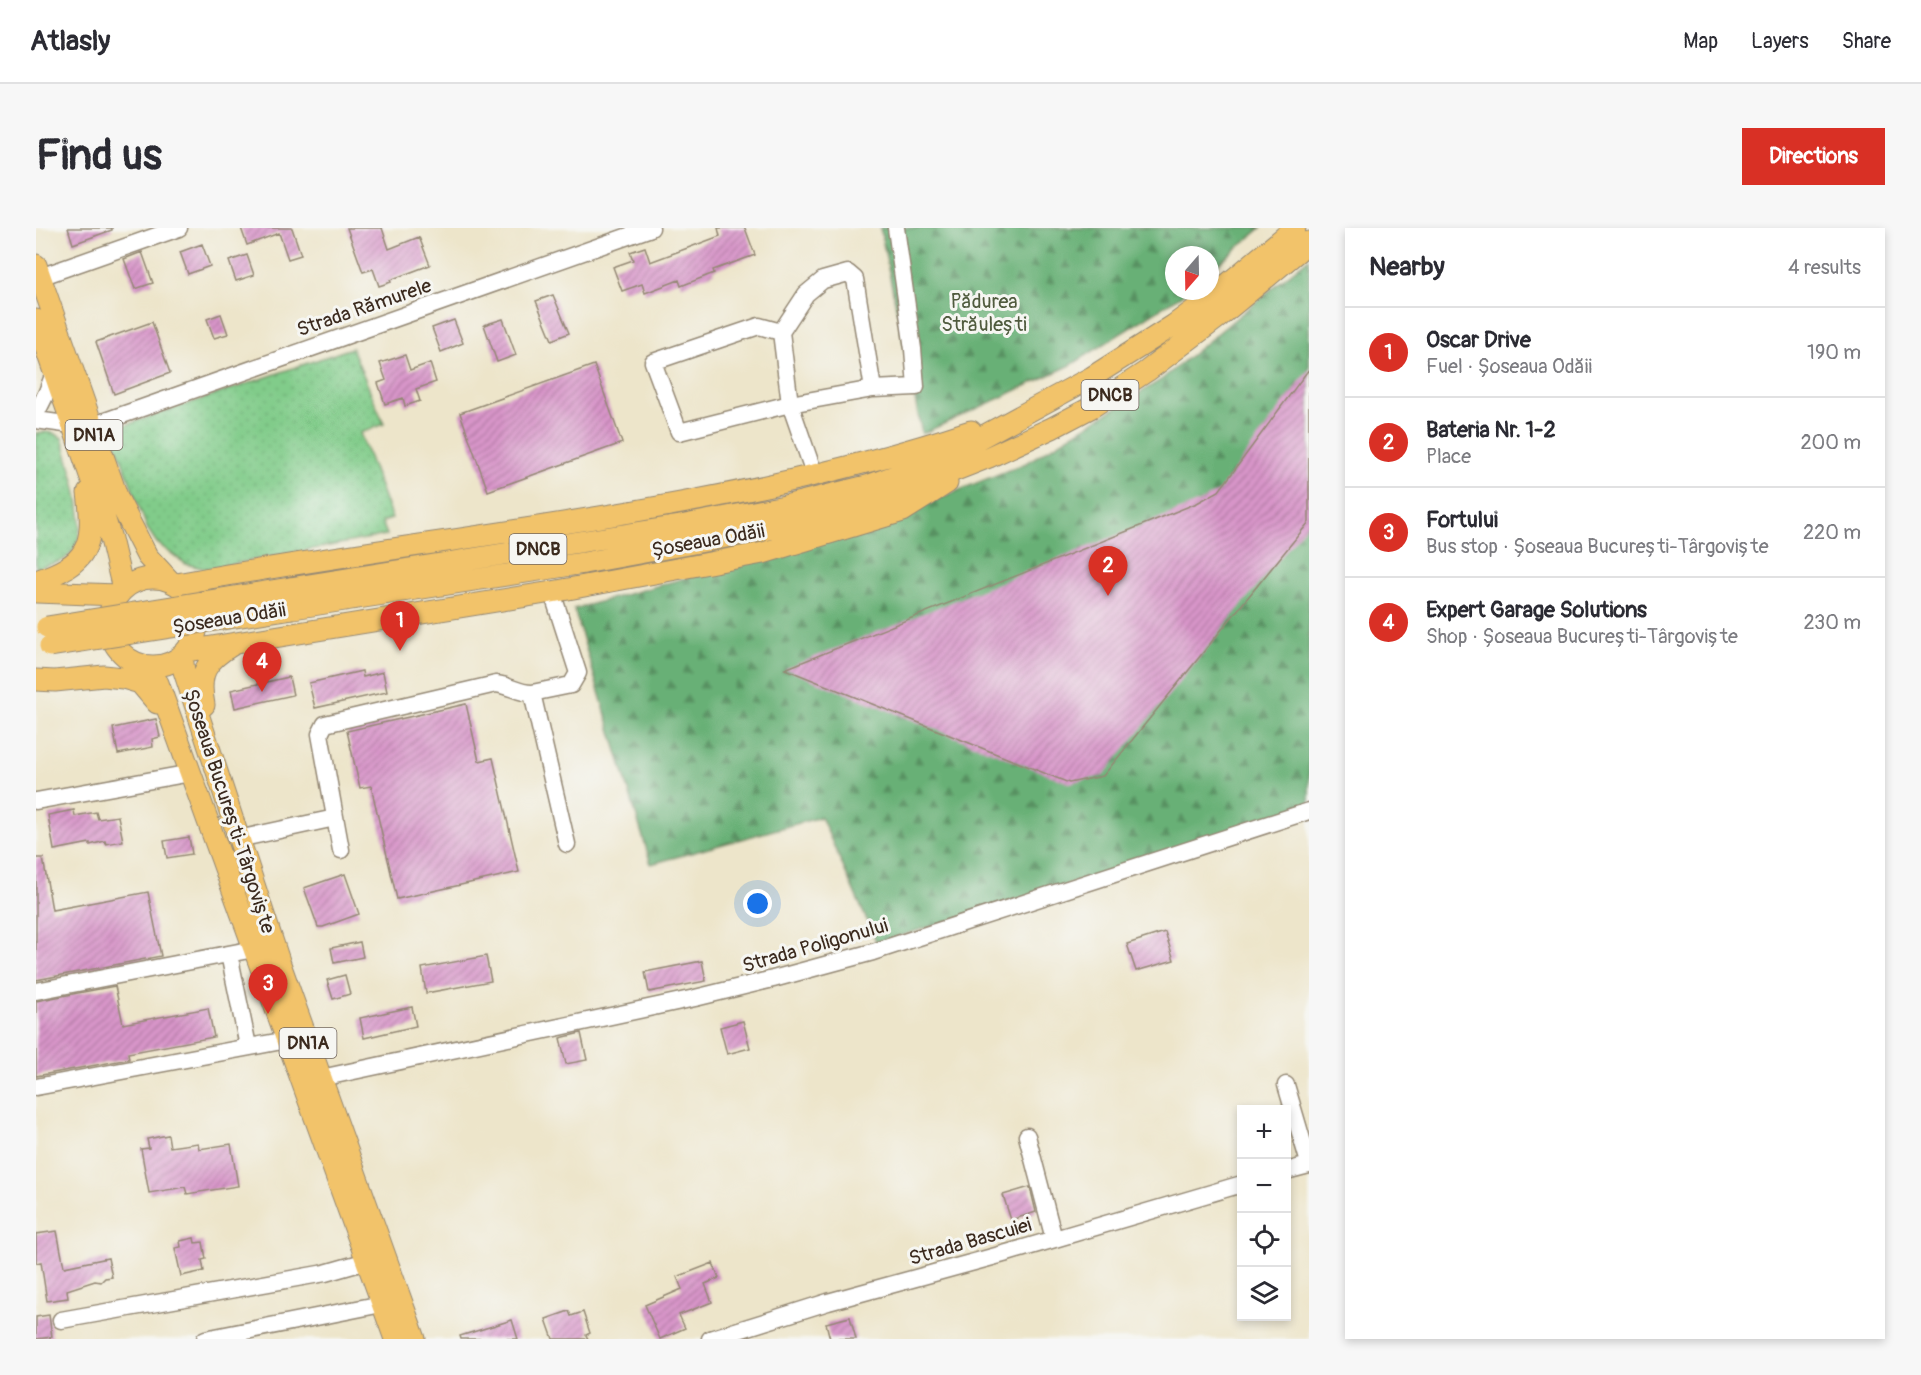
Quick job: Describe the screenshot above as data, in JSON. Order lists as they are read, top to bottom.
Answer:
{
  "streets": {
    "main road": [
      "DNCB",
      "DN1A",
      "Șoseaua Odăii",
      "Șoseaua București-Târgoviște"
    ],
    "street": ["Strada Rămurele", "Strada Poligonului", "Strada Bascuiei"]
  },
  "crossings": [
    ["Strada Rămurele", "DN1A"],
    ["DN1A", "Șoseaua București-Târgoviște"],
    ["Șoseaua București-Târgoviște", "Strada Poligonului"]
  ],
  "parks": ["Pădurea Străulești"],
  "north": "bottom",
  "page": {
    "header": "Atlasly",
    "nav": ["Map", "Layers", "Share"],
    "buttons": "Directions",
    "title": "Find us",
    "heading": ["Nearby", "4 results"],
    "list": [
      {
        "mark": "1",
        "name": "Oscar Drive",
        "note": "Fuel · Șoseaua Odăii",
        "value": "190 m"
      },
      {
        "mark": "2",
        "name": "Bateria Nr. 1-2",
        "note": "Place",
        "value": "200 m"
      },
      {
        "mark": "3",
        "name": "Fortului",
        "note": "Bus stop · Șoseaua București-Târgoviște",
        "value": "220 m"
      },
      {
        "mark": "4",
        "name": "Expert Garage Solutions",
        "note": "Shop · Șoseaua București-Târgoviște",
        "value": "230 m"
      }
    ],
    "pins": [
      "2",
      "1",
      "4",
      "3"
    ],
    "map_buttons": ["+", "−"]
  }
}
